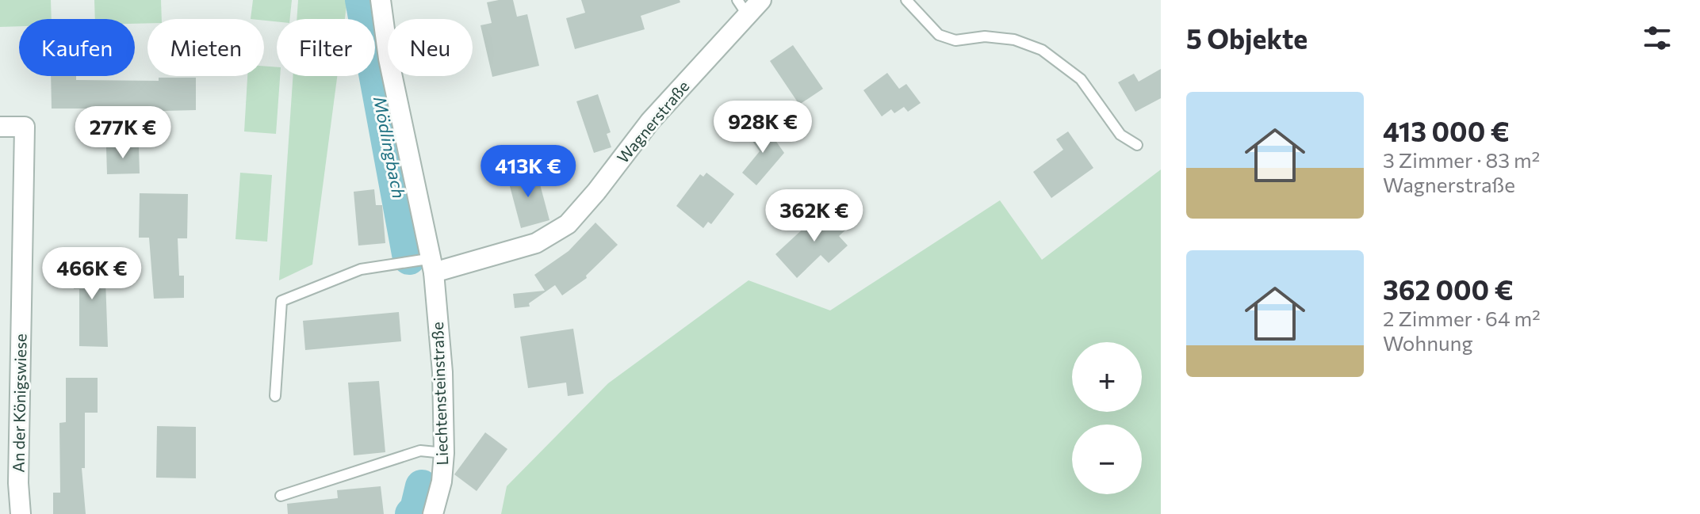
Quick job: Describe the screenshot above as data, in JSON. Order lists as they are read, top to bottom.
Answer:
{
  "streets": {
    "street": ["Wagnerstraße", "Liechtensteinstraße", "An der Königswiese"]
  },
  "crossings": [
    ["Wagnerstraße", "Liechtensteinstraße"]
  ],
  "water": ["Mödlingbach"],
  "page": {
    "heading": "5 Objekte",
    "chip": [
      "Kaufen",
      "Mieten",
      "Filter",
      "Neu"
    ],
    "list": [
      {
        "name": "413 000 €",
        "note": "3 Zimmer · 83 m² · Wagnerstraße"
      },
      {
        "name": "362 000 €",
        "note": "2 Zimmer · 64 m² · Wohnung"
      }
    ],
    "price": [
      "928K €",
      "277K €",
      "413K €",
      "362K €",
      "466K €"
    ],
    "map_buttons": ["+", "−"]
  }
}
